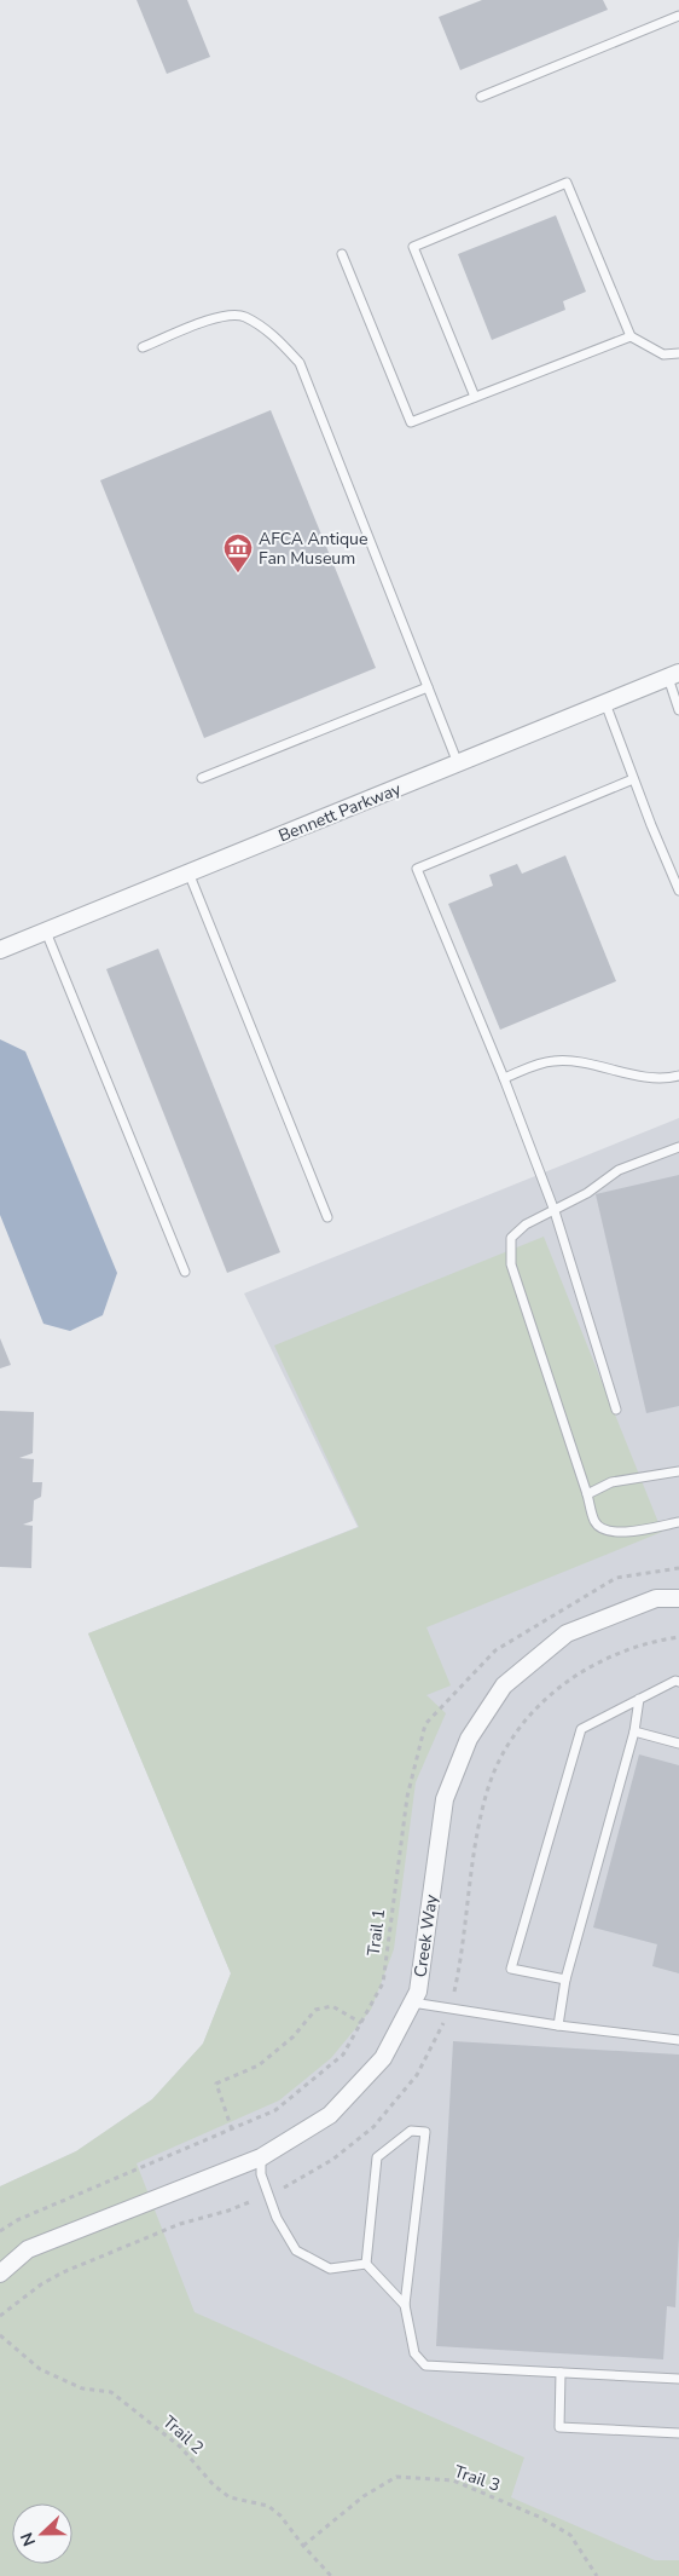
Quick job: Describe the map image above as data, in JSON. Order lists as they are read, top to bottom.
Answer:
{
  "streets": {
    "street": ["Bennett Parkway", "Creek Way"],
    "path": ["Trail 1", "Trail 2", "Trail 3"]
  },
  "crossings": [
    ["Trail 2", "Trail 3"]
  ],
  "places": {
    "museum": ["AFCA Antique Fan Museum"]
  },
  "north": "left"
}
